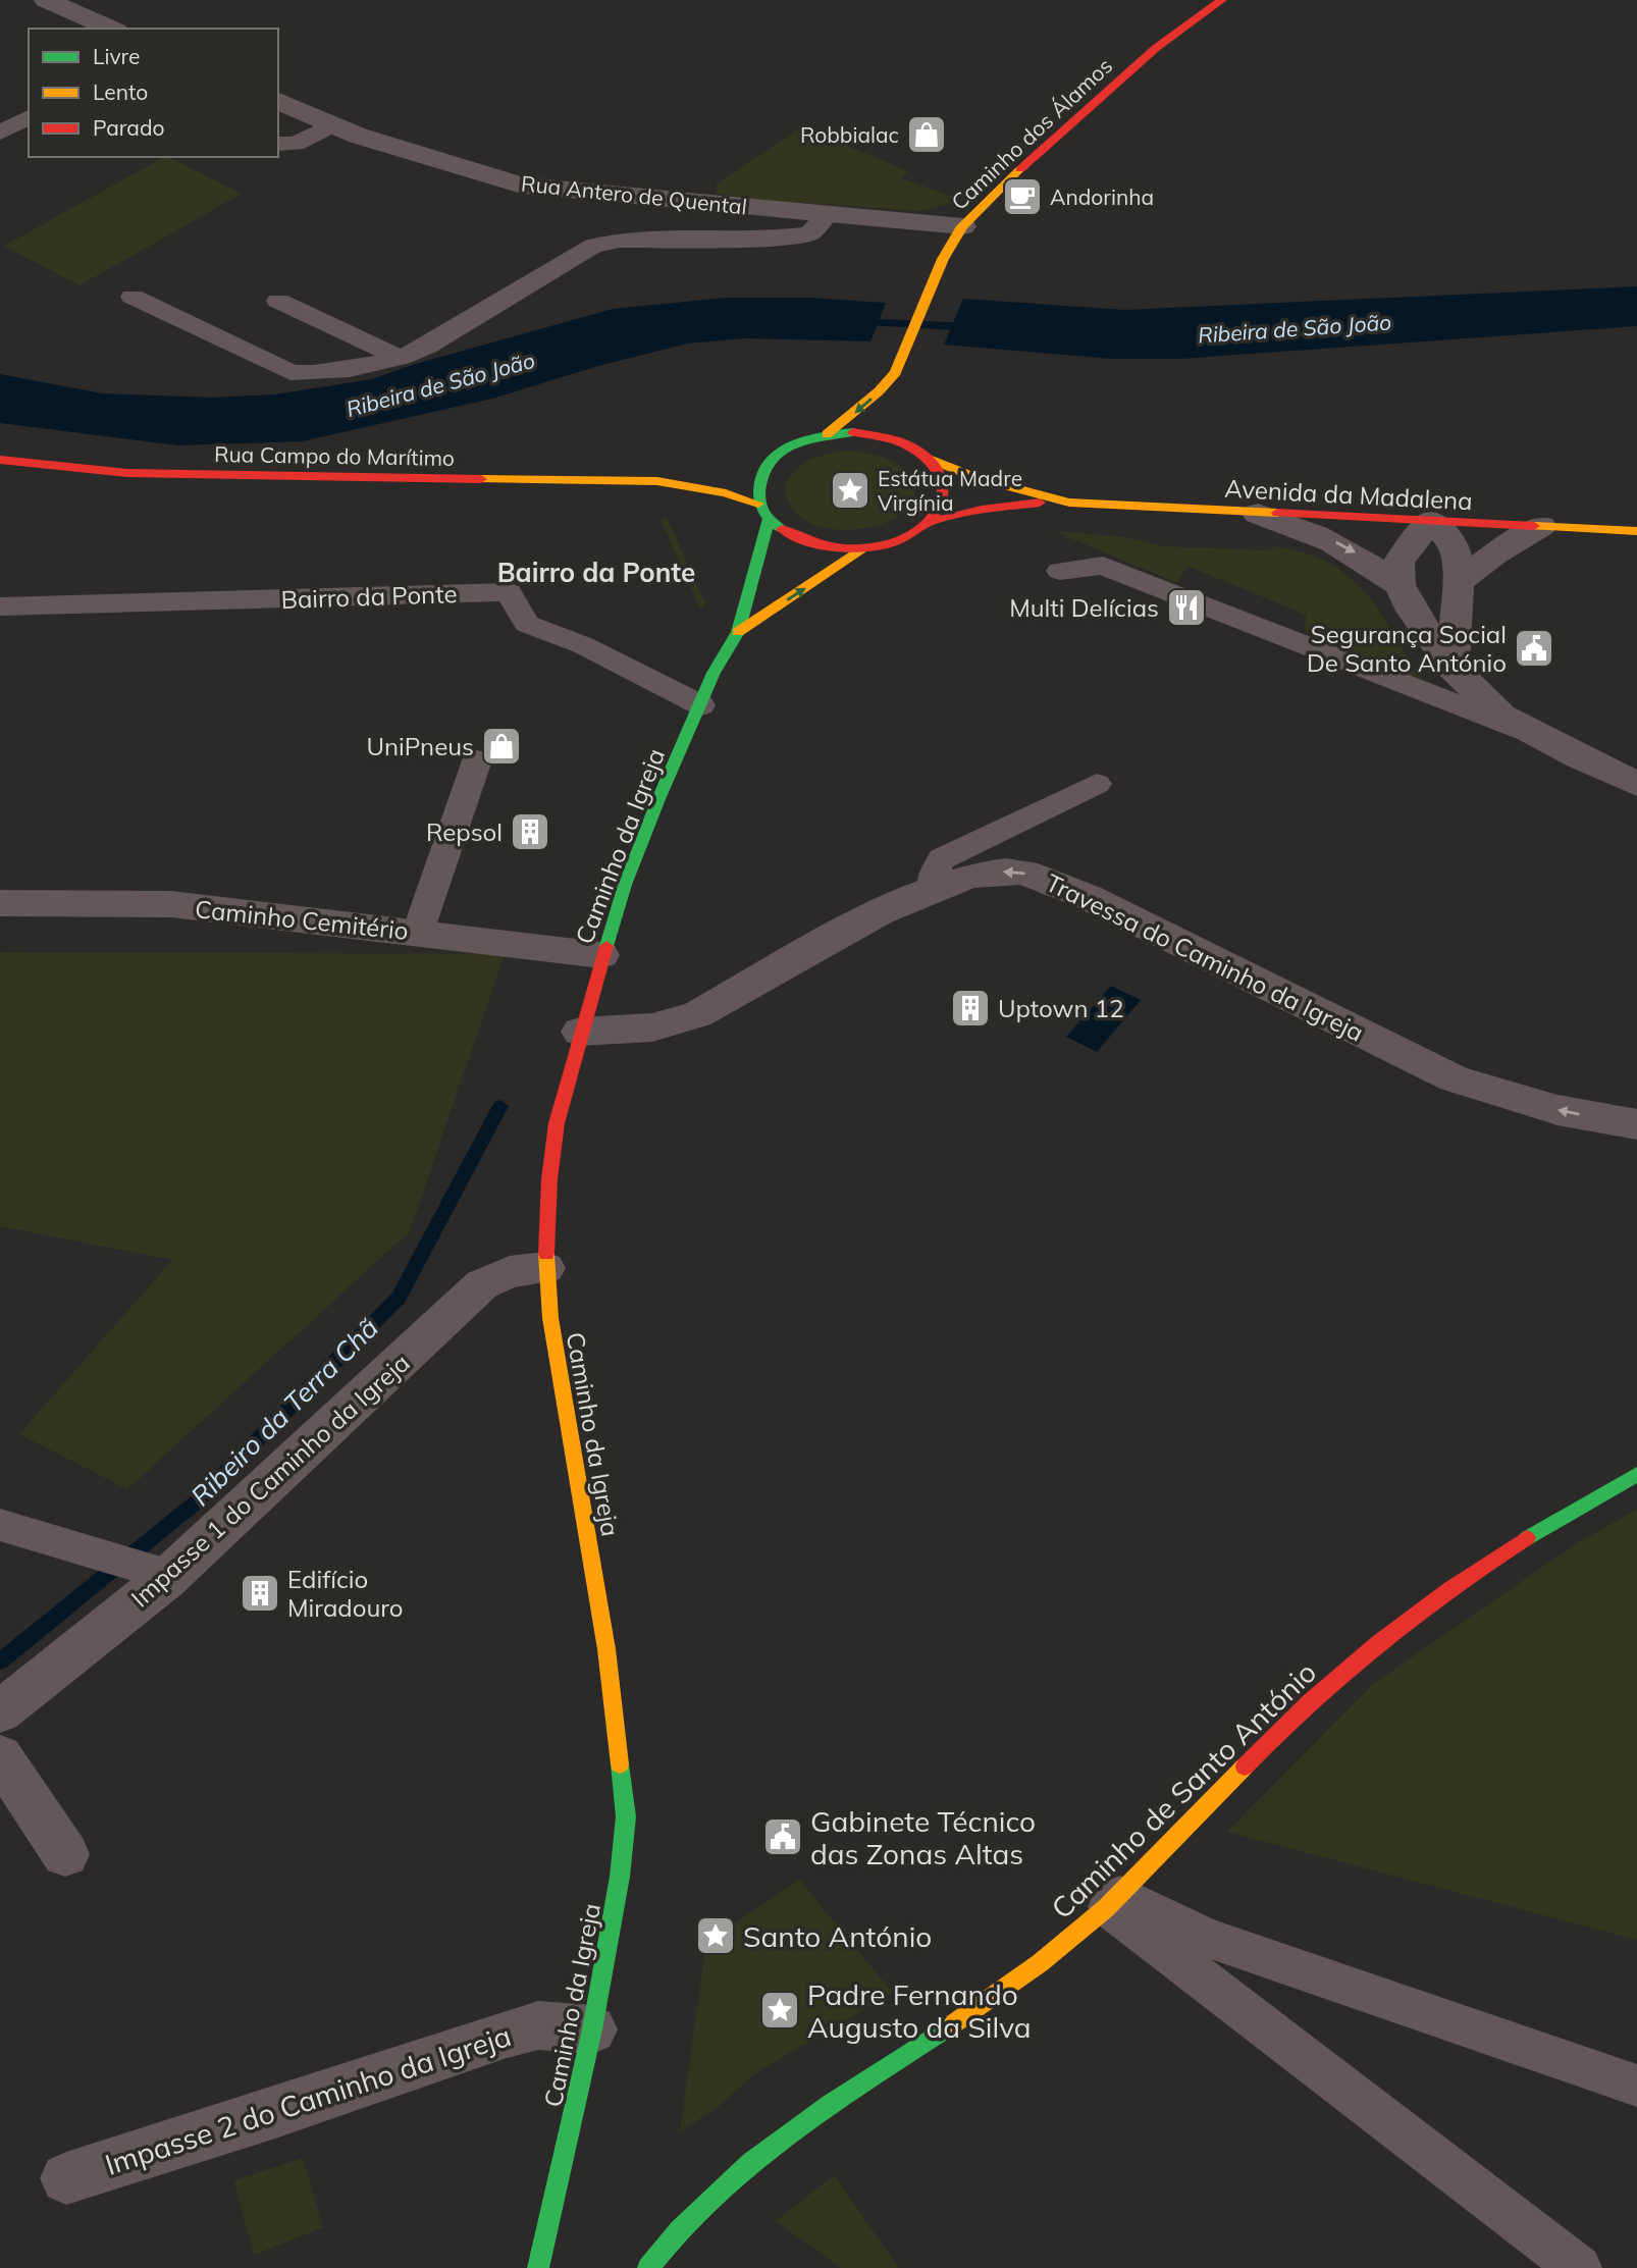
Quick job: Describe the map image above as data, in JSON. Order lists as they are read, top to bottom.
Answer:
{
  "streets": {
    "street": [
      "Caminho dos Álamos",
      "Rua Antero de Quental",
      "Rua Campo do Marítimo",
      "Avenida da Madalena",
      "Caminho da Igreja",
      "Caminho Cemitério",
      "Travessa do Caminho da Igreja",
      "Impasse 1 do Caminho da Igreja",
      "Caminho de Santo António",
      "Impasse 2 do Caminho da Igreja"
    ],
    "lane": ["Bairro da Ponte"]
  },
  "crossings": [
    ["Caminho dos Álamos", "Rua Antero de Quental"],
    ["Caminho dos Álamos", "Rua Campo do Marítimo"],
    ["Caminho dos Álamos", "Avenida da Madalena"],
    ["Caminho dos Álamos", "Caminho da Igreja"],
    ["Rua Campo do Marítimo", "Avenida da Madalena"],
    ["Rua Campo do Marítimo", "Caminho da Igreja"],
    ["Avenida da Madalena", "Caminho da Igreja"],
    ["Bairro da Ponte", "Caminho da Igreja"],
    ["Caminho da Igreja", "Caminho Cemitério"],
    ["Caminho da Igreja", "Travessa do Caminho da Igreja"],
    ["Caminho da Igreja", "Impasse 1 do Caminho da Igreja"],
    ["Caminho da Igreja", "Impasse 2 do Caminho da Igreja"]
  ],
  "one_way": ["Travessa do Caminho da Igreja"],
  "districts": ["Bairro da Ponte"],
  "water": ["Ribeira de São João", "Ribeiro da Terra Chã"],
  "places": {
    "shop": ["Robbialac", "UniPneus"],
    "cafe": ["Andorinha"],
    "place": ["Estátua Madre Virgínia", "Santo António", "Padre Fernando Augusto da Silva"],
    "restaurant": ["Multi Delícias"],
    "public building": ["Segurança Social De Santo António", "Gabinete Técnico das Zonas Altas"],
    "building": ["Repsol", "Uptown 12", "Edifício Miradouro"]
  },
  "legend": ["Livre", "Lento", "Parado"]
}
